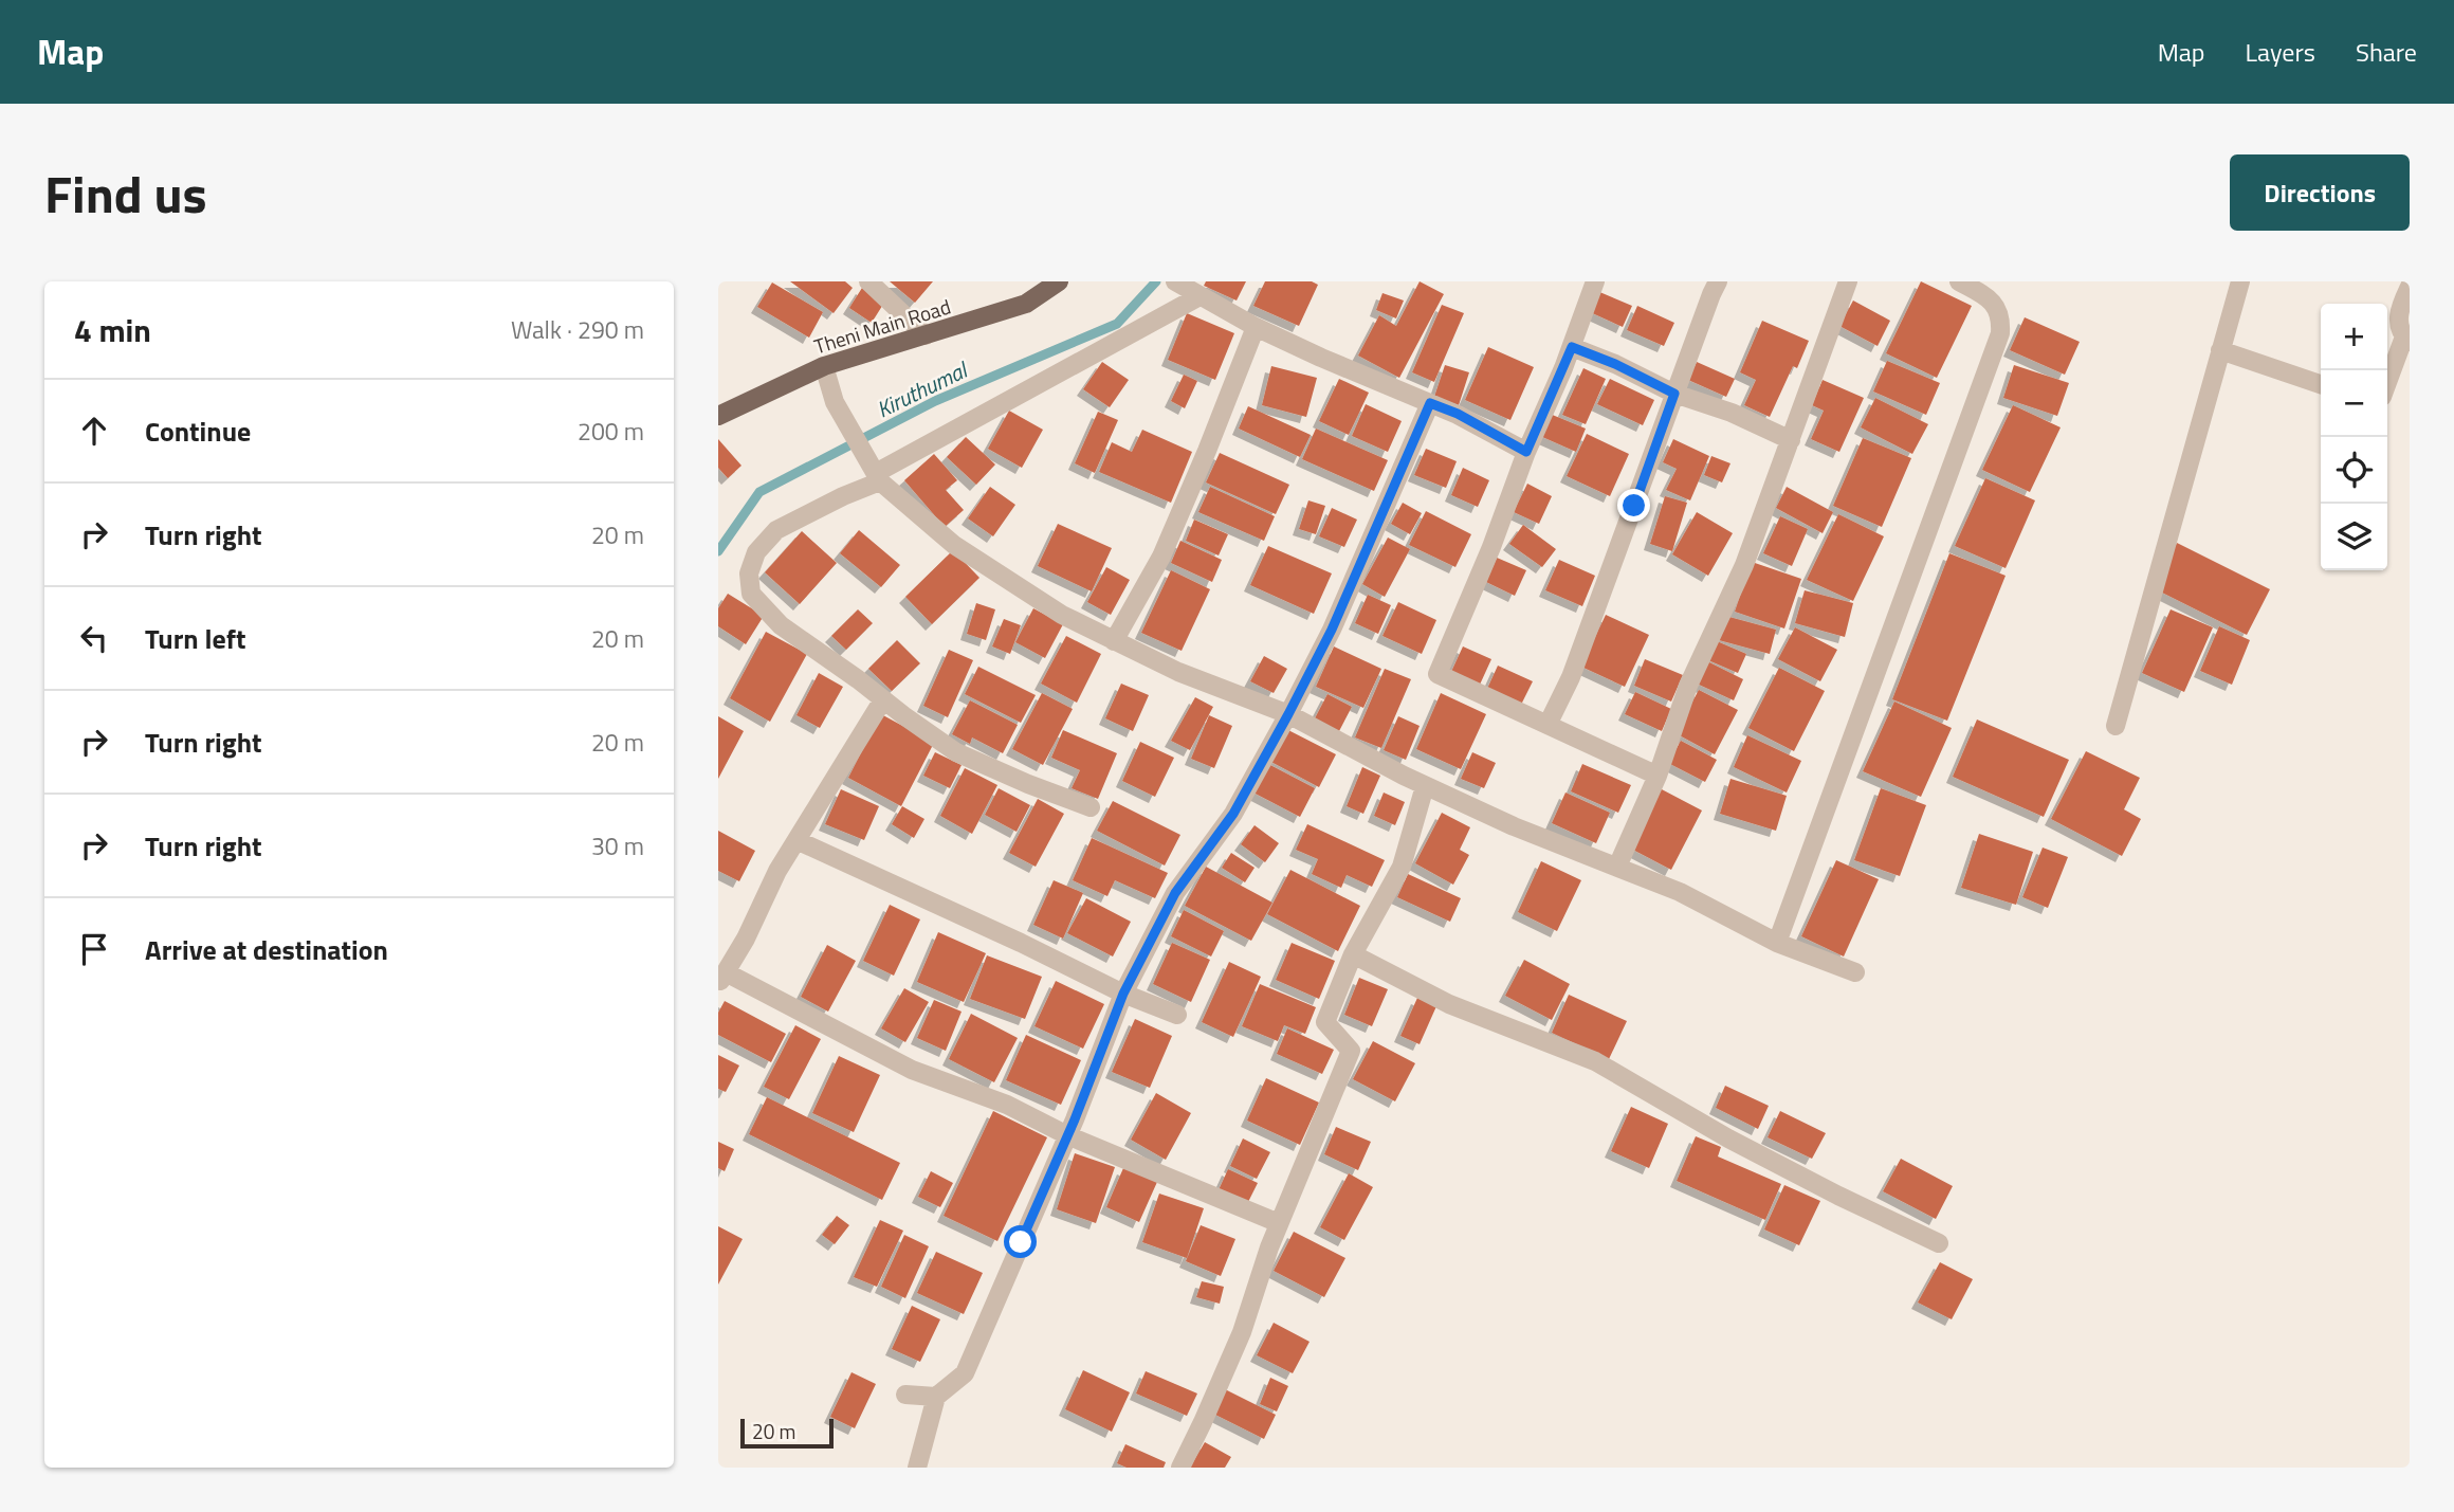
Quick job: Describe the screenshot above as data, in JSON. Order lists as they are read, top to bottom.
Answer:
{
  "streets": {
    "main road": ["Theni Main Road"]
  },
  "water": ["Kiruthumal"],
  "scale_bar": "20 m",
  "page": {
    "header": "Map",
    "nav": ["Map", "Layers", "Share"],
    "title": "Find us",
    "buttons": "Directions",
    "heading": ["4 min", "Walk · 290 m"],
    "map_buttons": ["+", "−"],
    "list": [
      ["Continue", "200 m"],
      ["Turn right", "20 m"],
      ["Turn left", "20 m"],
      ["Turn right", "20 m"],
      ["Turn right", "30 m"],
      "Arrive at destination"
    ],
    "scale": "20 m"
  }
}
